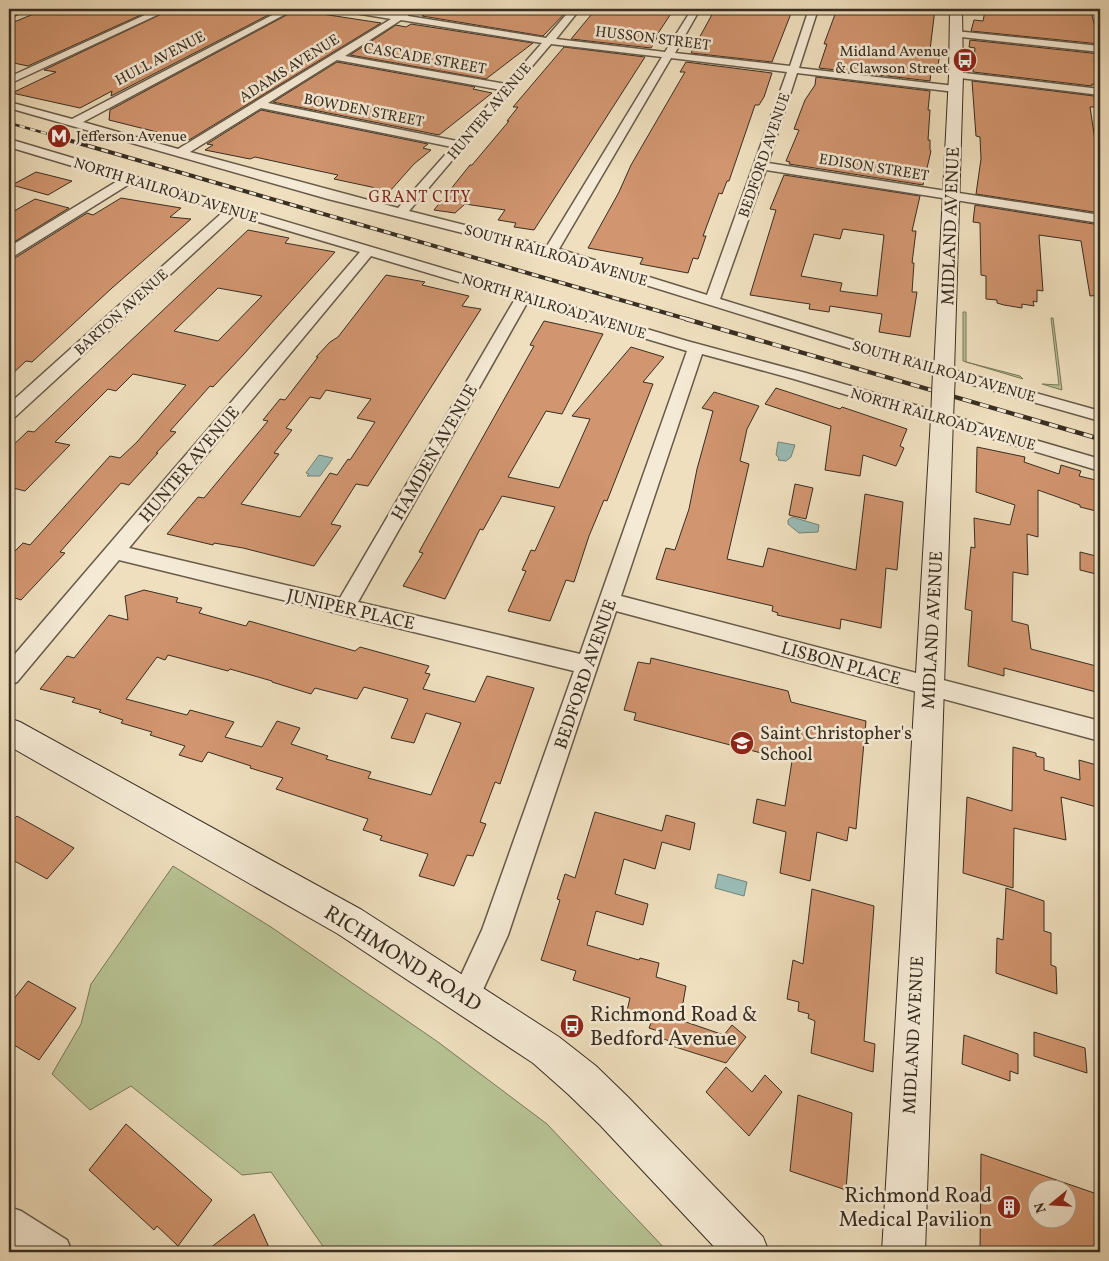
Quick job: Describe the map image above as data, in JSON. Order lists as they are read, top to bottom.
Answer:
{
  "streets": {
    "street": [
      "HUSSON STREET",
      "HULL AVENUE",
      "CASCADE STREET",
      "ADAMS AVENUE",
      "BOWDEN STREET",
      "HUNTER AVENUE",
      "BEDFORD AVENUE",
      "EDISON STREET",
      "NORTH RAILROAD AVENUE",
      "MIDLAND AVENUE",
      "SOUTH RAILROAD AVENUE",
      "BARTON AVENUE",
      "HAMDEN AVENUE",
      "JUNIPER PLACE",
      "LISBON PLACE",
      "RICHMOND ROAD"
    ]
  },
  "crossings": [
    ["HUSSON STREET", "ADAMS AVENUE"],
    ["HUSSON STREET", "HUNTER AVENUE"],
    ["HUSSON STREET", "BEDFORD AVENUE"],
    ["HUSSON STREET", "MIDLAND AVENUE"],
    ["HULL AVENUE", "SOUTH RAILROAD AVENUE"],
    ["CASCADE STREET", "ADAMS AVENUE"],
    ["CASCADE STREET", "HUNTER AVENUE"],
    ["ADAMS AVENUE", "BOWDEN STREET"],
    ["ADAMS AVENUE", "SOUTH RAILROAD AVENUE"],
    ["BOWDEN STREET", "HUNTER AVENUE"],
    ["HUNTER AVENUE", "NORTH RAILROAD AVENUE"],
    ["HUNTER AVENUE", "SOUTH RAILROAD AVENUE"],
    ["HUNTER AVENUE", "JUNIPER PLACE"],
    ["BEDFORD AVENUE", "EDISON STREET"],
    ["BEDFORD AVENUE", "NORTH RAILROAD AVENUE"],
    ["BEDFORD AVENUE", "SOUTH RAILROAD AVENUE"],
    ["BEDFORD AVENUE", "JUNIPER PLACE"],
    ["BEDFORD AVENUE", "LISBON PLACE"],
    ["BEDFORD AVENUE", "RICHMOND ROAD"],
    ["EDISON STREET", "MIDLAND AVENUE"],
    ["NORTH RAILROAD AVENUE", "MIDLAND AVENUE"],
    ["NORTH RAILROAD AVENUE", "BARTON AVENUE"],
    ["NORTH RAILROAD AVENUE", "HAMDEN AVENUE"],
    ["MIDLAND AVENUE", "SOUTH RAILROAD AVENUE"],
    ["MIDLAND AVENUE", "LISBON PLACE"],
    ["HAMDEN AVENUE", "JUNIPER PLACE"]
  ],
  "districts": ["GRANT CITY"],
  "places": {
    "bus stop": ["Midland Avenue & Clawson Street", "Richmond Road & Bedford Avenue"],
    "metro station": ["Jefferson Avenue"],
    "school or university": ["Saint Christopher's School"],
    "building": ["Richmond Road Medical Pavilion"]
  },
  "north": "left"
}
